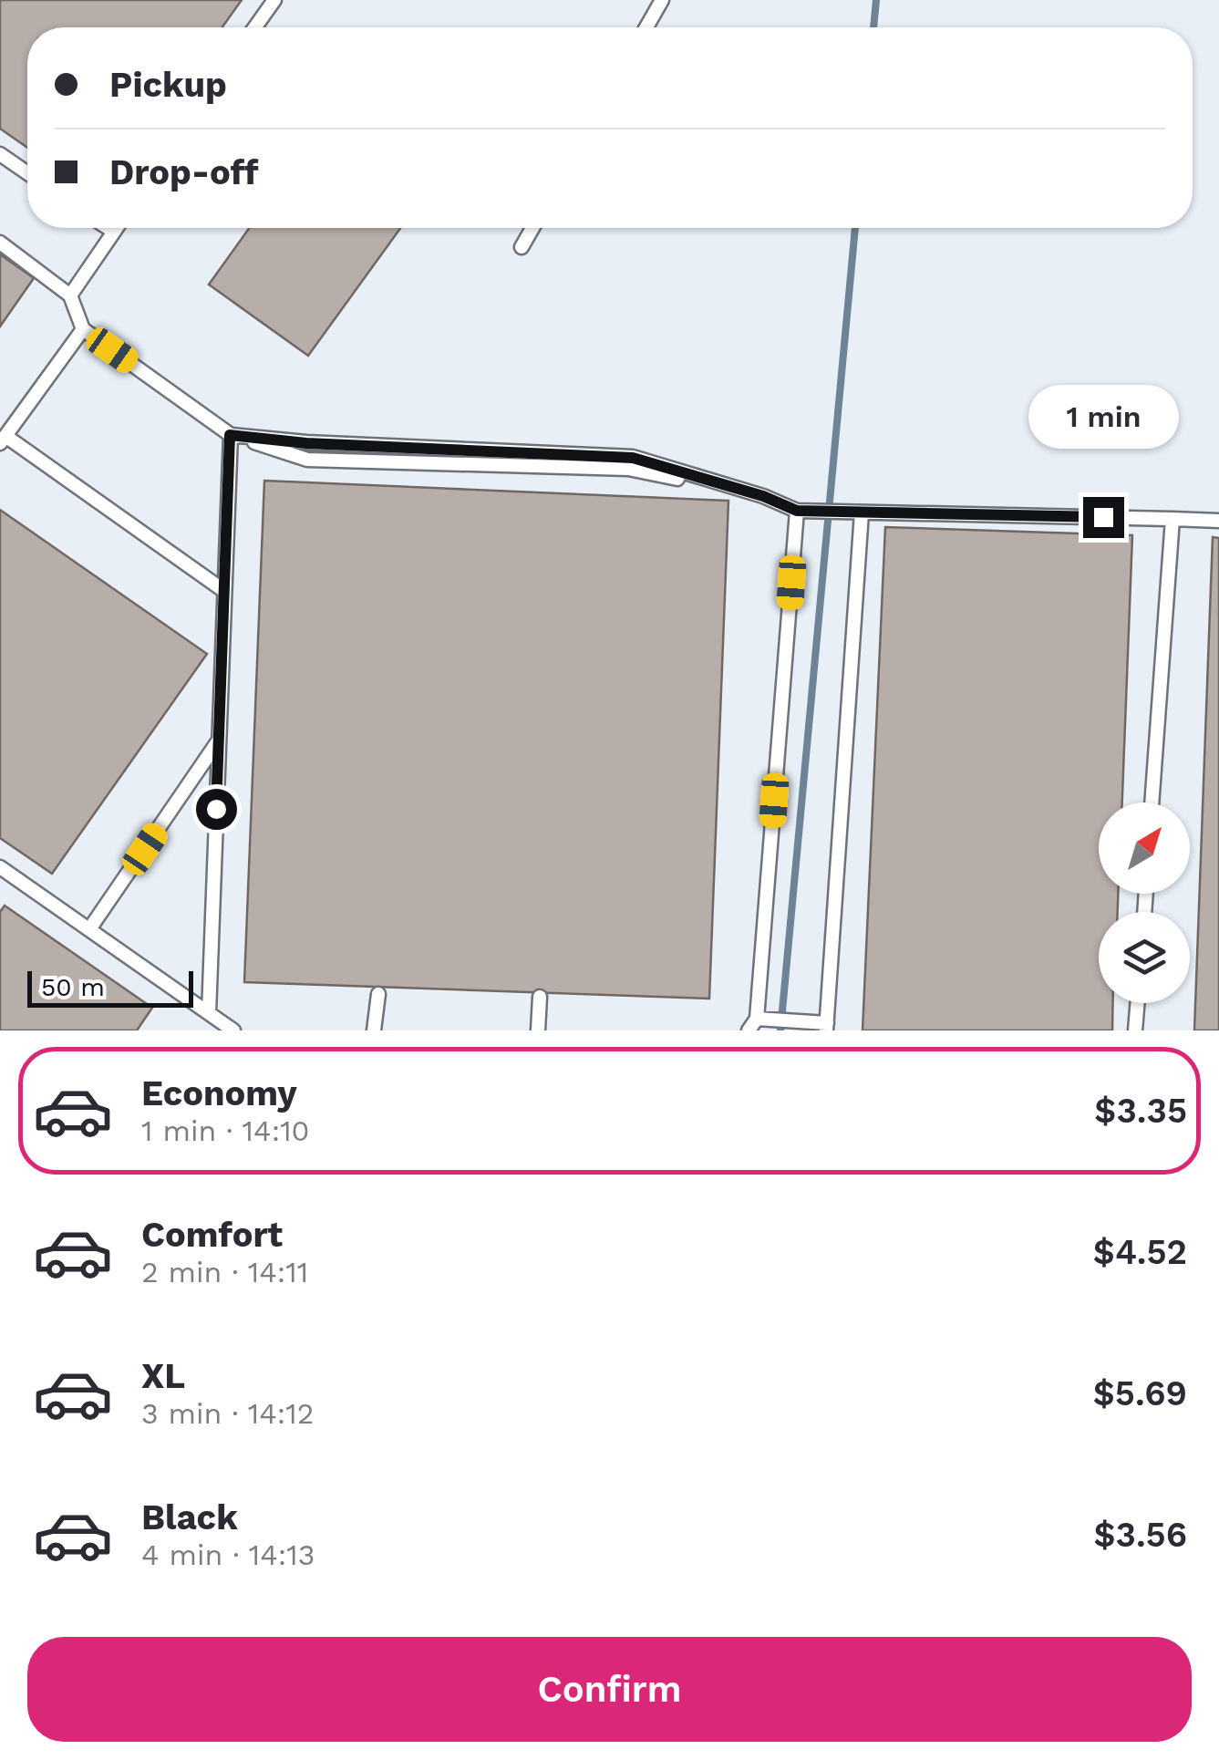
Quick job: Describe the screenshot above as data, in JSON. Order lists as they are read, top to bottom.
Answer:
{
  "scale_bar": "50 m",
  "north": "top right",
  "page": {
    "banner": ["Pickup", "Drop-off"],
    "bubble": "1 min",
    "scale": "50 m",
    "list": [
      {
        "name": "Economy",
        "note": "1 min · 14:10",
        "value": "$3.35"
      },
      {
        "name": "Comfort",
        "note": "2 min · 14:11",
        "value": "$4.52"
      },
      {
        "name": "XL",
        "note": "3 min · 14:12",
        "value": "$5.69"
      },
      {
        "name": "Black",
        "note": "4 min · 14:13",
        "value": "$3.56"
      }
    ],
    "buttons": "Confirm"
  }
}
